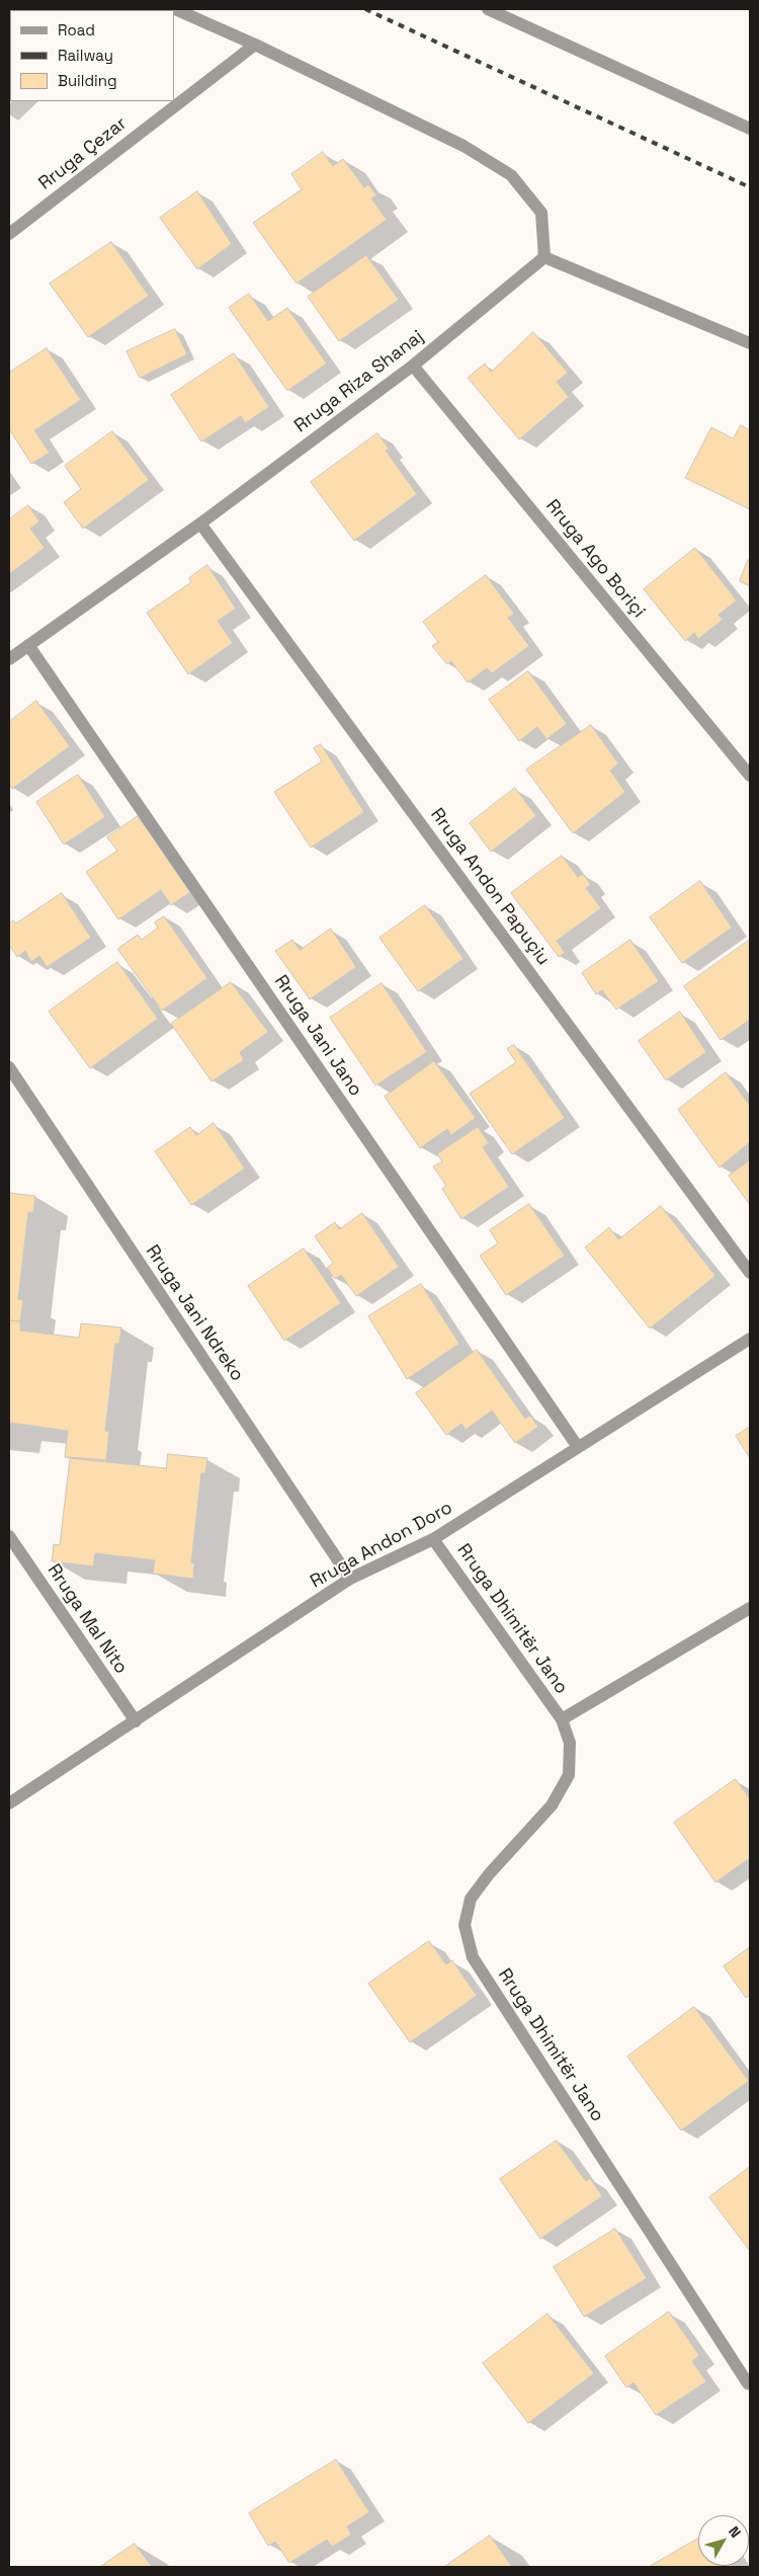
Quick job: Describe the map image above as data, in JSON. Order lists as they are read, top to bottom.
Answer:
{
  "streets": {
    "street": [
      "Rruga Çezar",
      "Rruga Riza Shanaj",
      "Rruga Ago Boriçi",
      "Rruga Andon Papuçiu",
      "Rruga Jani Jano",
      "Rruga Jani Ndreko",
      "Rruga Andon Doro",
      "Rruga Mal Nito",
      "Rruga Dhimitër Jano"
    ]
  },
  "crossings": [
    ["Rruga Riza Shanaj", "Rruga Ago Boriçi"],
    ["Rruga Riza Shanaj", "Rruga Andon Papuçiu"],
    ["Rruga Riza Shanaj", "Rruga Jani Jano"],
    ["Rruga Jani Jano", "Rruga Andon Doro"],
    ["Rruga Jani Ndreko", "Rruga Andon Doro"],
    ["Rruga Andon Doro", "Rruga Mal Nito"],
    ["Rruga Andon Doro", "Rruga Dhimitër Jano"]
  ],
  "legend": ["Road", "Railway", "Building"],
  "north": "top right"
}
